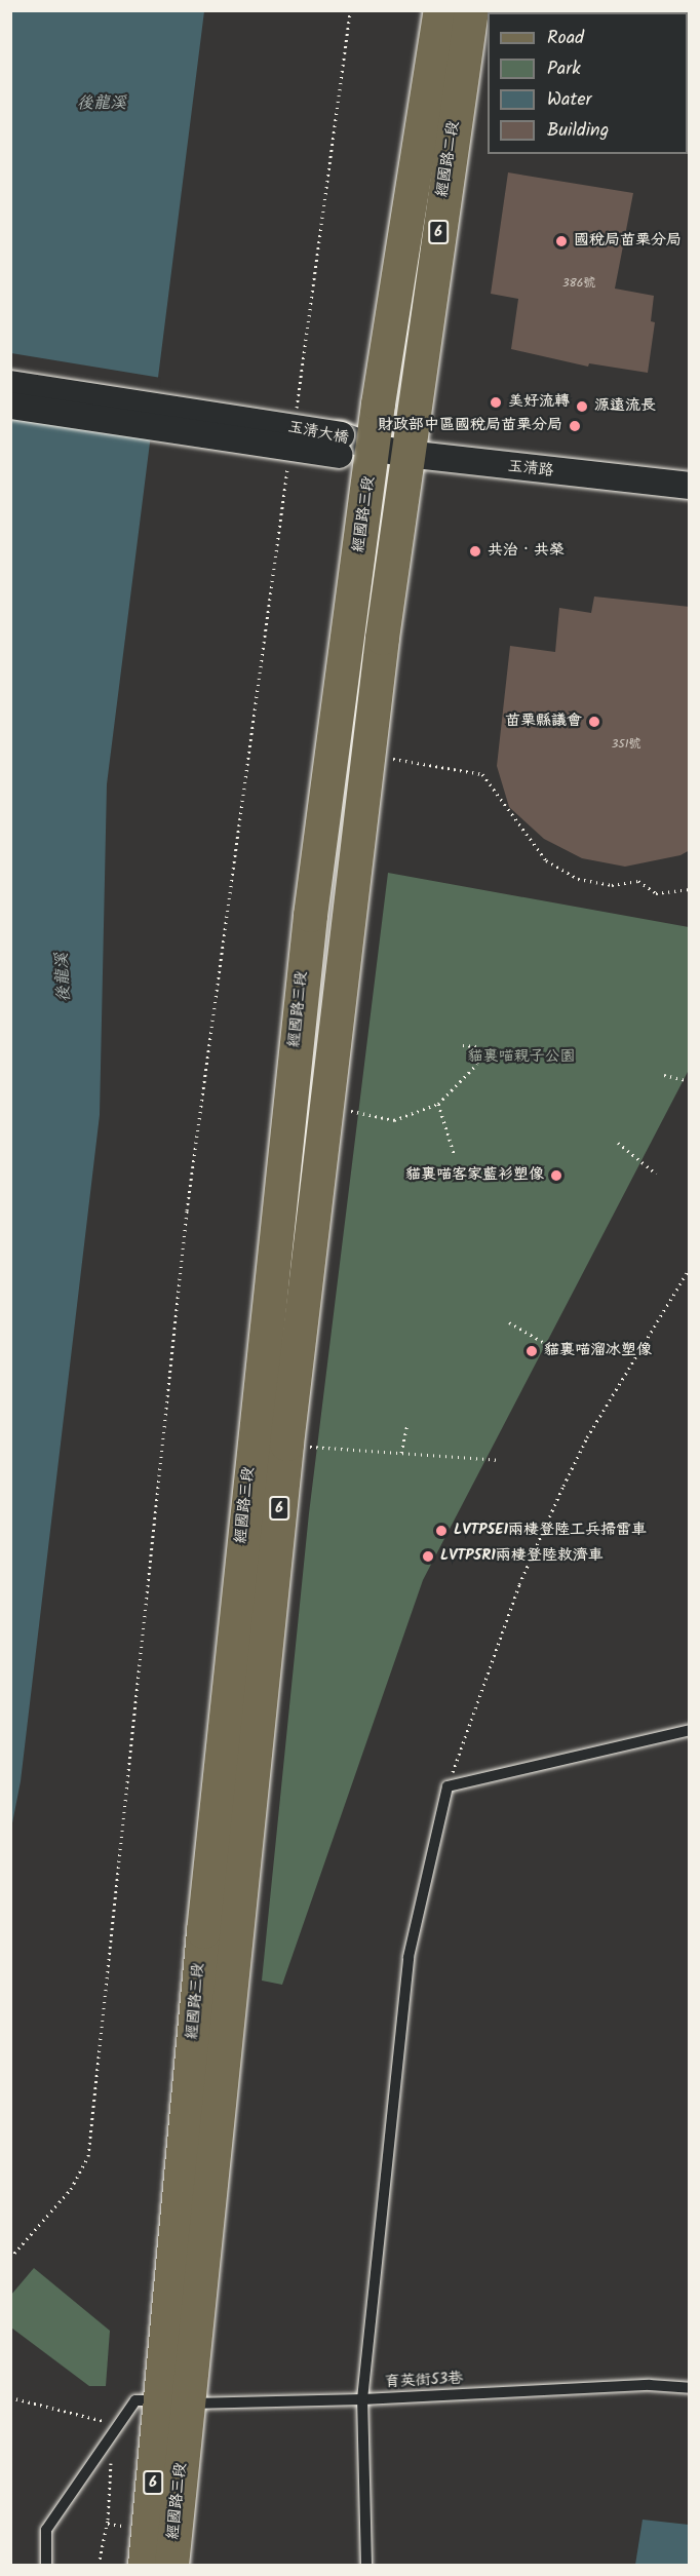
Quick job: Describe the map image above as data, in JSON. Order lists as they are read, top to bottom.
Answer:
{
  "streets": {
    "main road": ["經國路二段", "6", "經國路三段"],
    "street": ["玉清大橋", "玉清路"],
    "lane": ["育英街53巷"]
  },
  "crossings": [
    ["經國路二段", "玉清大橋"],
    ["經國路二段", "玉清路"],
    ["經國路二段", "經國路三段"],
    ["玉清大橋", "玉清路"],
    ["玉清大橋", "經國路三段"],
    ["玉清路", "經國路三段"],
    ["經國路三段", "育英街53巷"]
  ],
  "water": ["後龍溪"],
  "parks": ["貓裏喵親子公園"],
  "places": [
    "國稅局苗栗分局",
    "美好流轉",
    "源遠流長",
    "財政部中區國稅局苗栗分局",
    "共治‧共榮",
    "苗栗縣議會",
    "貓裏喵客家藍衫塑像",
    "貓裏喵溜冰塑像",
    "LVTP5E1兩棲登陸工兵掃雷車",
    "LVTP5R1兩棲登陸救濟車"
  ],
  "house_numbers": ["386號", "351號"],
  "legend": [
    "Road",
    "Park",
    "Water",
    "Building"
  ]
}
